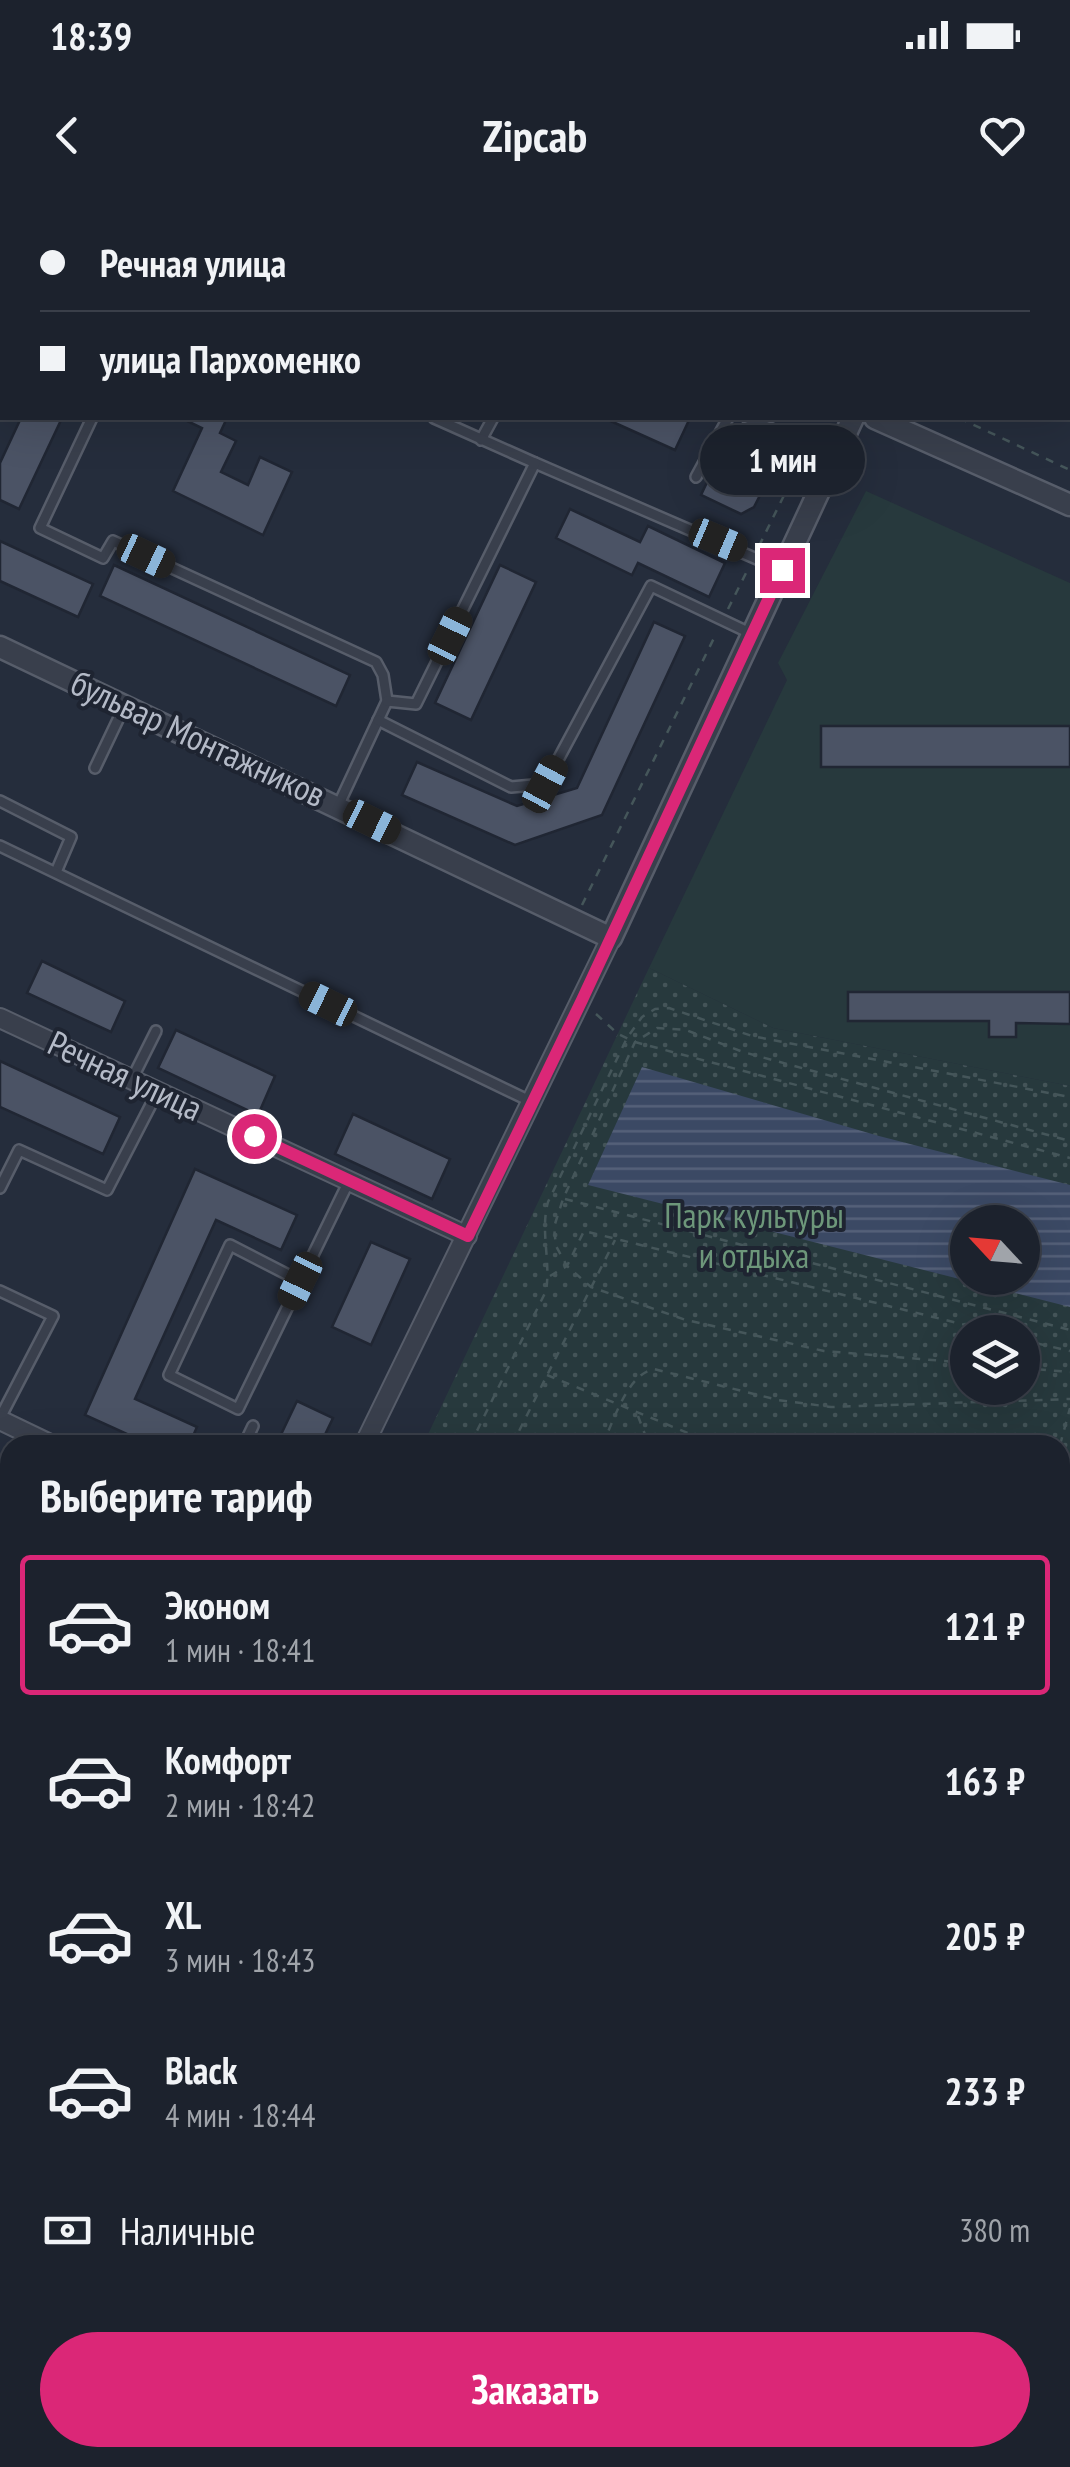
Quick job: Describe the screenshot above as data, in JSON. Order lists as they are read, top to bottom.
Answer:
{
  "streets": {
    "street": ["бульвар Монтажников", "Речная улица"]
  },
  "parks": ["Парк культуры и отдыха"],
  "north": "top left",
  "page": {
    "status": "18:39",
    "header": "Zipcab",
    "banner": ["Речная улица", "улица Пархоменко"],
    "bubble": "1 мин",
    "heading": "Выберите тариф",
    "list": [
      {
        "name": "Эконом",
        "note": "1 мин · 18:41",
        "value": "121 ₽"
      },
      {
        "name": "Комфорт",
        "note": "2 мин · 18:42",
        "value": "163 ₽"
      },
      {
        "name": "XL",
        "note": "3 мин · 18:43",
        "value": "205 ₽"
      },
      {
        "name": "Black",
        "note": "4 мин · 18:44",
        "value": "233 ₽"
      }
    ],
    "pay": ["Наличные", "380 m"],
    "buttons": "Заказать"
  }
}
